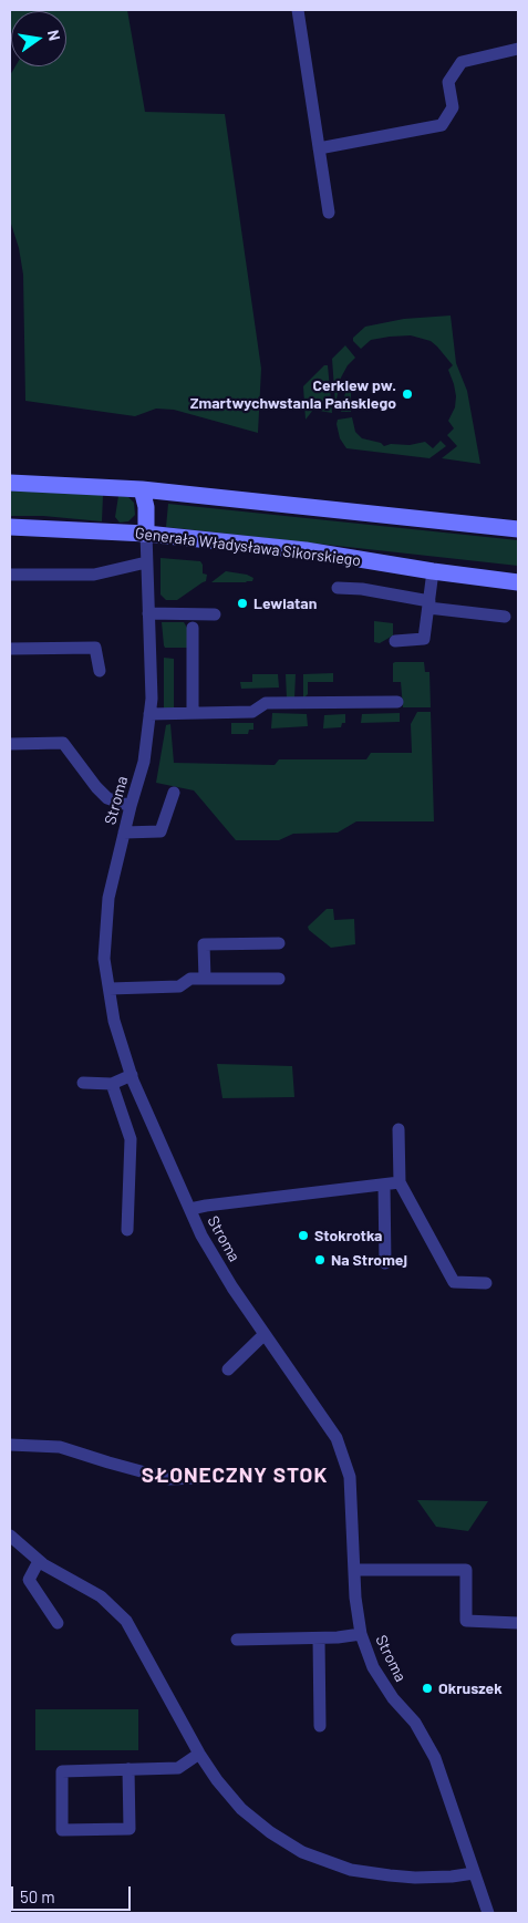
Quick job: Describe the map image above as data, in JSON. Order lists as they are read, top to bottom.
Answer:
{
  "streets": {
    "main road": ["Generała Władysława Sikorskiego"],
    "street": ["Stroma"]
  },
  "crossings": [
    ["Generała Władysława Sikorskiego", "Stroma"]
  ],
  "districts": ["SŁONECZNY STOK"],
  "places": [
    "Cerkiew pw. Zmartwychwstania Pańskiego",
    "Lewiatan",
    "Stokrotka",
    "Na Stromej",
    "Okruszek"
  ],
  "scale_bar": "50 m",
  "north": "right"
}
